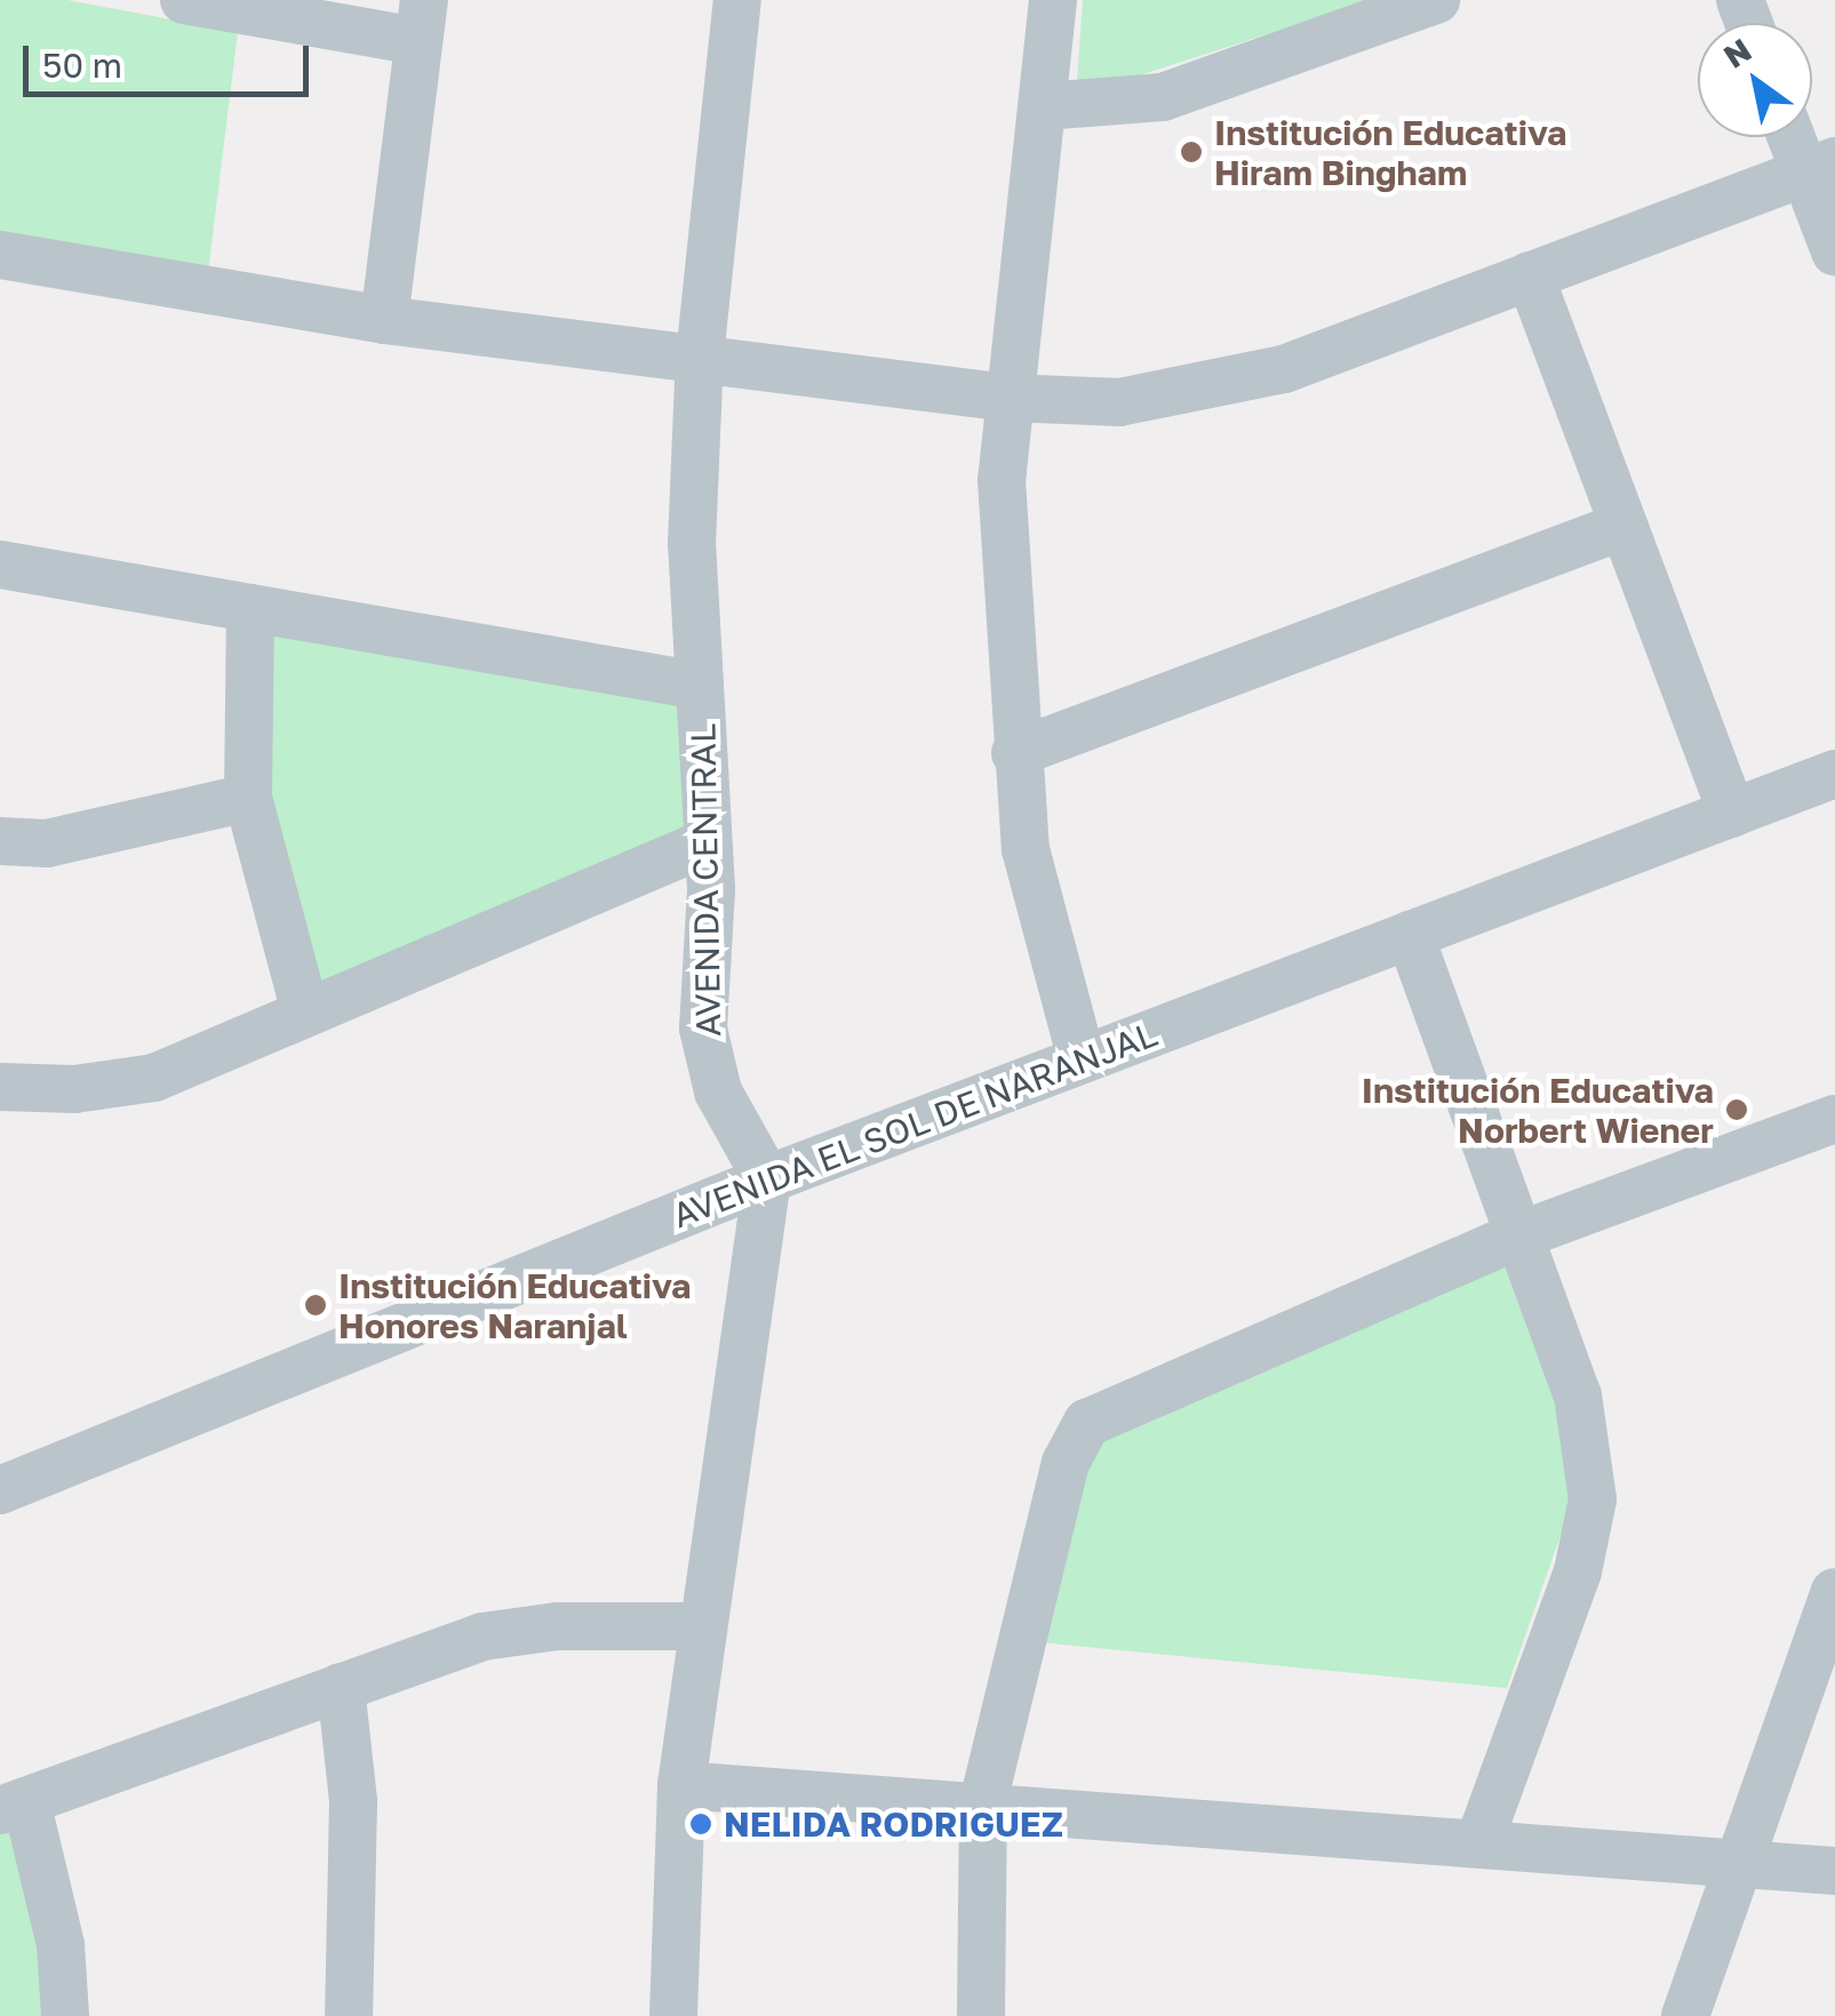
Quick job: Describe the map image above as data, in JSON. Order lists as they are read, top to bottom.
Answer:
{
  "streets": {
    "street": ["AVENIDA CENTRAL", "AVENIDA EL SOL DE NARANJAL"]
  },
  "crossings": [
    ["AVENIDA CENTRAL", "AVENIDA EL SOL DE NARANJAL"]
  ],
  "places": [
    "Institución Educativa Hiram Bingham",
    "Institución Educativa Norbert Wiener",
    "Institución Educativa Honores Naranjal",
    "NELIDA RODRIGUEZ"
  ],
  "scale_bar": "50 m",
  "north": "top left"
}
